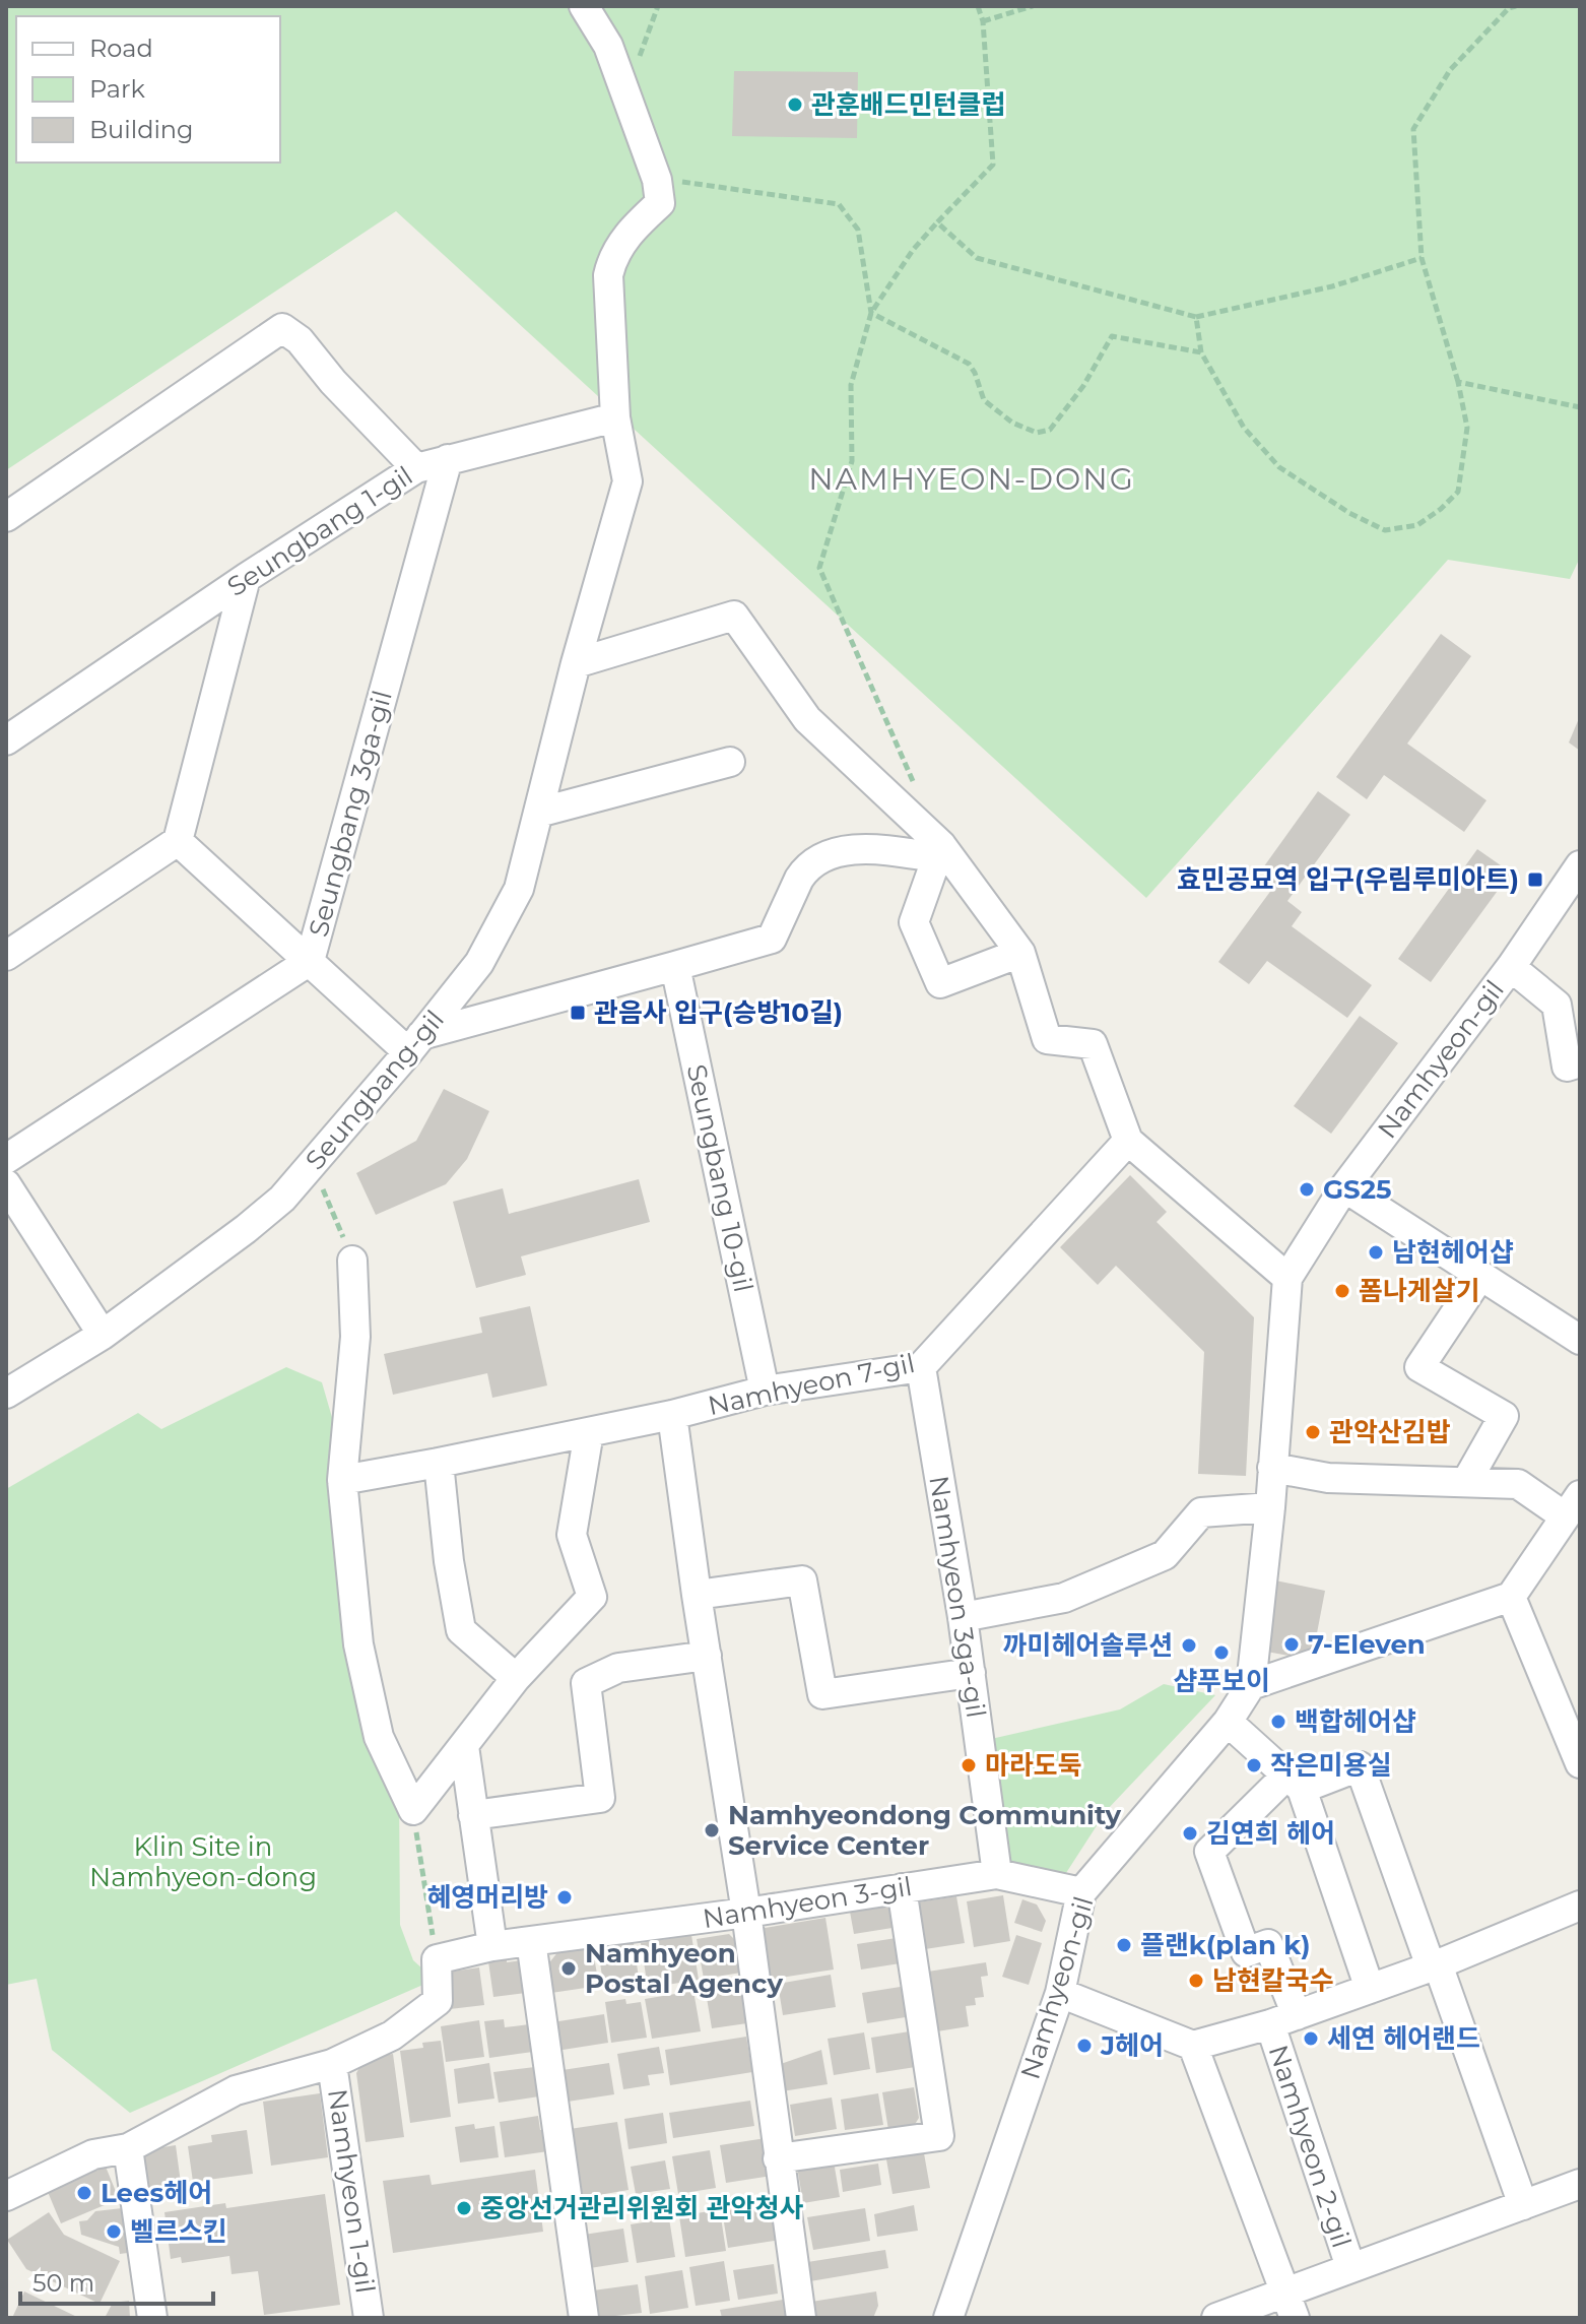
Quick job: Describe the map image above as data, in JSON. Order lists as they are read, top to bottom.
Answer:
{
  "streets": {
    "street": [
      "Seungbang 1-gil",
      "Seungbang 3ga-gil",
      "Namhyeon-gil",
      "Seungbang-gil",
      "Seungbang 10-gil",
      "Namhyeon 7-gil",
      "Namhyeon 3ga-gil",
      "Namhyeon 3-gil",
      "Namhyeon 2-gil",
      "Namhyeon 1-gil"
    ]
  },
  "crossings": [
    ["Seungbang 1-gil", "Seungbang 3ga-gil"],
    ["Seungbang 1-gil", "Seungbang-gil"],
    ["Namhyeon-gil", "Namhyeon 3-gil"],
    ["Seungbang 10-gil", "Namhyeon 7-gil"],
    ["Namhyeon 7-gil", "Namhyeon 3ga-gil"],
    ["Namhyeon 3ga-gil", "Namhyeon 3-gil"]
  ],
  "districts": ["NAMHYEON-DONG"],
  "parks": ["Klin Site in Namhyeon-dong"],
  "places": {
    "other": [
      "관훈배드민턴클럽",
      "GS25",
      "남현헤어샵",
      "폼나게살기",
      "관악산김밥",
      "7-Eleven",
      "까미헤어솔루션",
      "샴푸보이",
      "백합헤어샵",
      "마라도둑",
      "작은미용실",
      "Namhyeondong Community Service Center",
      "김연희 헤어",
      "혜영머리방",
      "플랜k(plan k)",
      "Namhyeon Postal Agency",
      "남현칼국수",
      "세연 헤어랜드",
      "J헤어",
      "Lees헤어",
      "중앙선거관리위원회 관악청사",
      "벨르스킨"
    ],
    "transit": ["효민공묘역 입구(우림루미아트)", "관음사 입구(승방10길)"]
  },
  "legend": ["Road", "Park", "Building"],
  "scale_bar": "50 m"
}
